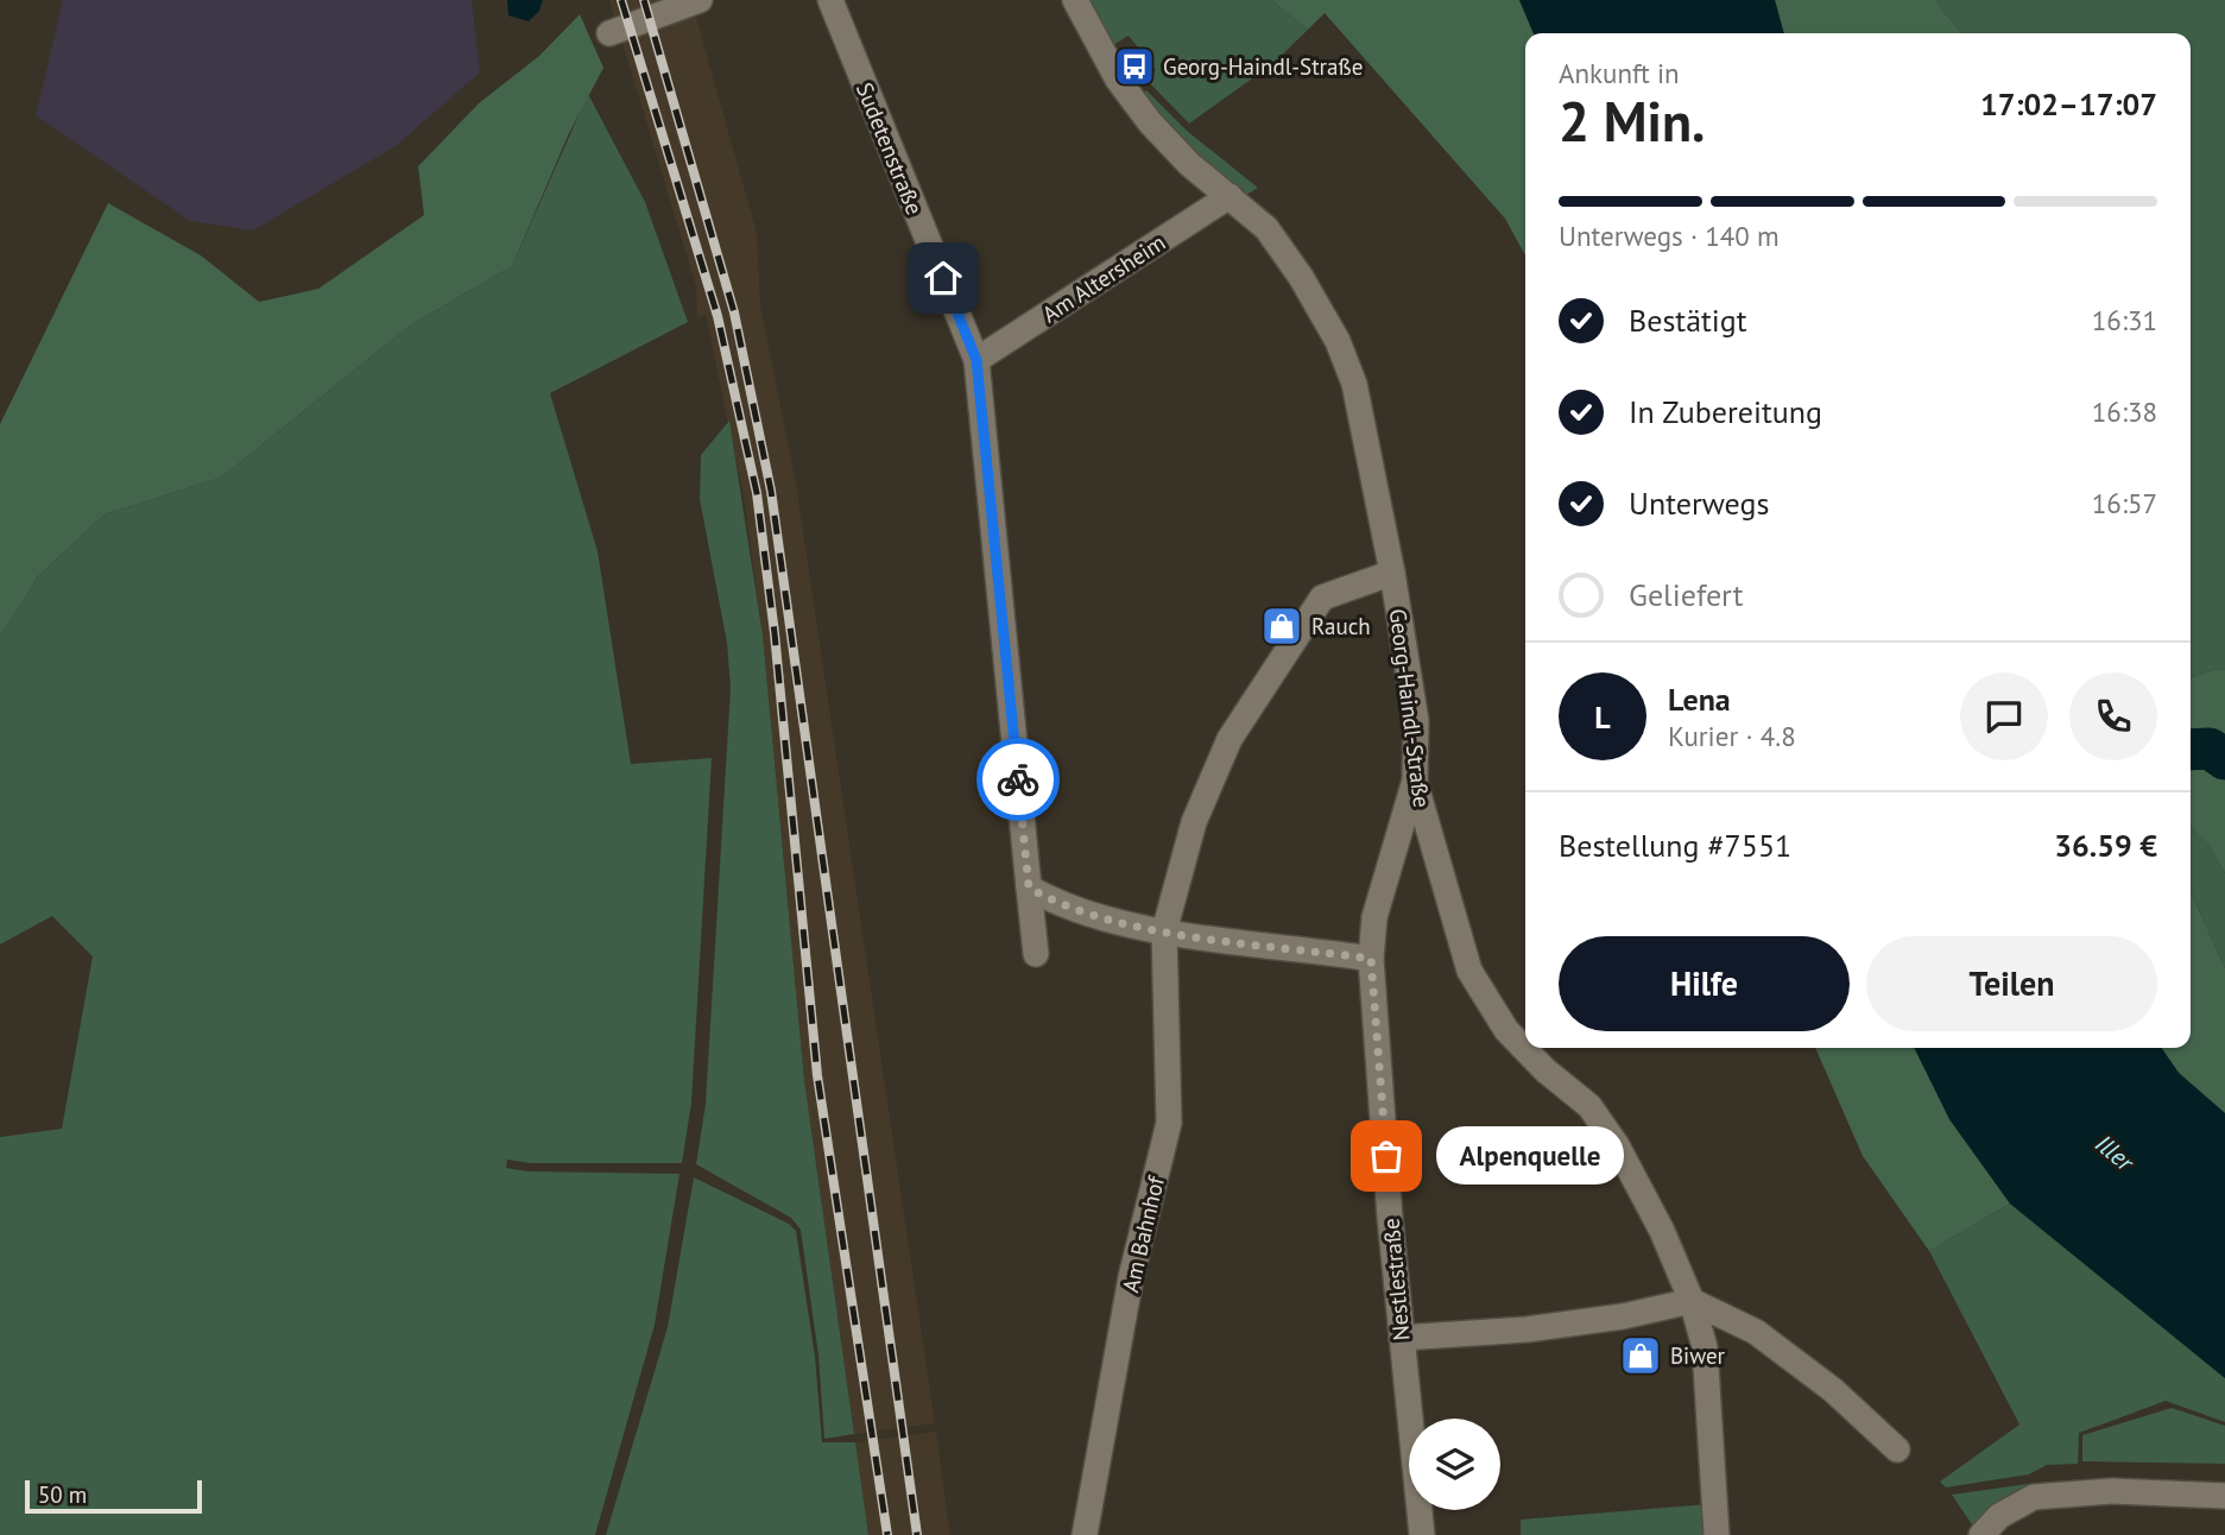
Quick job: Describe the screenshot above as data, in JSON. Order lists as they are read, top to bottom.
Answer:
{
  "streets": {
    "street": [
      "Sudetenstraße",
      "Am Altersheim",
      "Georg-Haindl-Straße",
      "Am Bahnhof",
      "Nestlestraße"
    ]
  },
  "crossings": [
    ["Sudetenstraße", "Am Altersheim"],
    ["Am Altersheim", "Georg-Haindl-Straße"],
    ["Georg-Haindl-Straße", "Am Bahnhof"],
    ["Georg-Haindl-Straße", "Nestlestraße"]
  ],
  "water": ["Iller"],
  "places": {
    "bus stop": ["Georg-Haindl-Straße"],
    "shop": ["Rauch", "Biwer"],
    "other": ["Alpenquelle"]
  },
  "scale_bar": "50 m",
  "page": {
    "heading": ["2 Min.", "Ankunft in", "17:02–17:07"],
    "panel": [
      "Lena",
      "Kurier · 4.8",
      "Bestellung #7551",
      "36.59 €"
    ],
    "bar": "Unterwegs · 140 m",
    "list": [
      ["Bestätigt", "16:31"],
      ["In Zubereitung", "16:38"],
      ["Unterwegs", "16:57"],
      "Geliefert"
    ],
    "round": "L",
    "buttons": ["Hilfe", "Teilen"],
    "bubble": "Alpenquelle",
    "scale": "50 m"
  }
}
